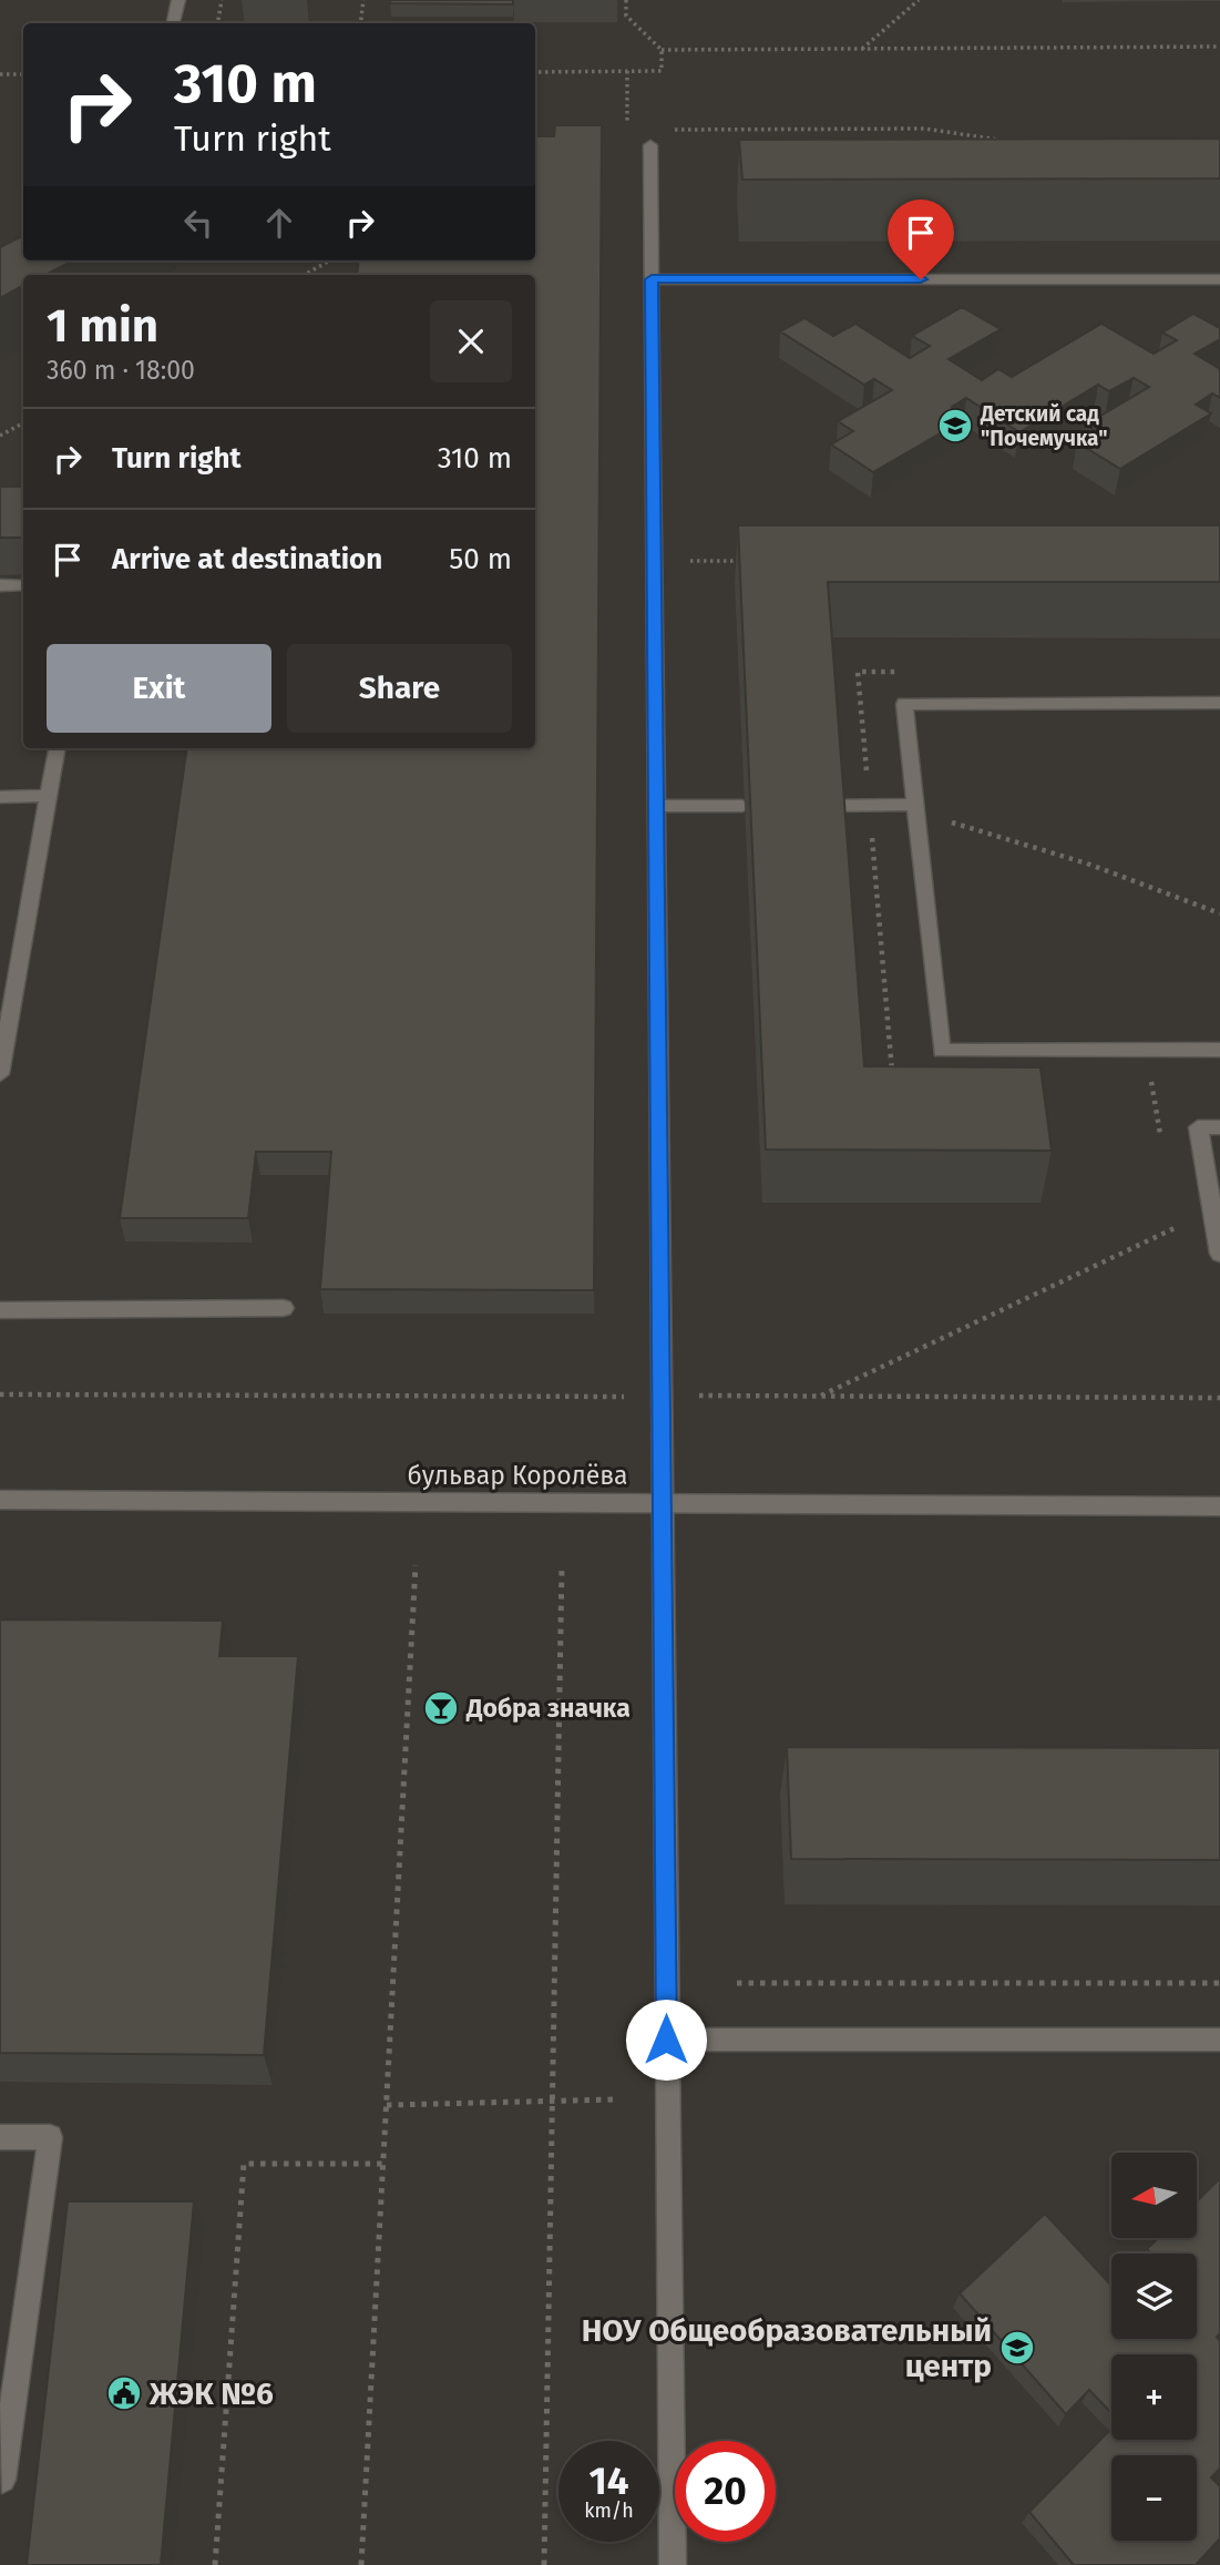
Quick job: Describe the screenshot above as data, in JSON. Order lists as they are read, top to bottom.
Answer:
{
  "streets": {
    "street": ["бульвар Королёва"]
  },
  "places": {
    "school or university": ["Детский сад \"Почемучка\"", "НОУ Общеобразовательный центр"],
    "bar": ["Добра значка"],
    "public building": ["ЖЭК №6"]
  },
  "north": "left",
  "page": {
    "turn": ["310 m", "Turn right"],
    "heading": ["1 min", "360 m · 18:00"],
    "list": [
      {
        "name": "Turn right",
        "value": "310 m"
      },
      {
        "name": "Arrive at destination",
        "value": "50 m"
      }
    ],
    "buttons": ["Exit", "Share"],
    "map_buttons": ["+", "−"],
    "speed": "14 km/h",
    "limit": "20"
  }
}
